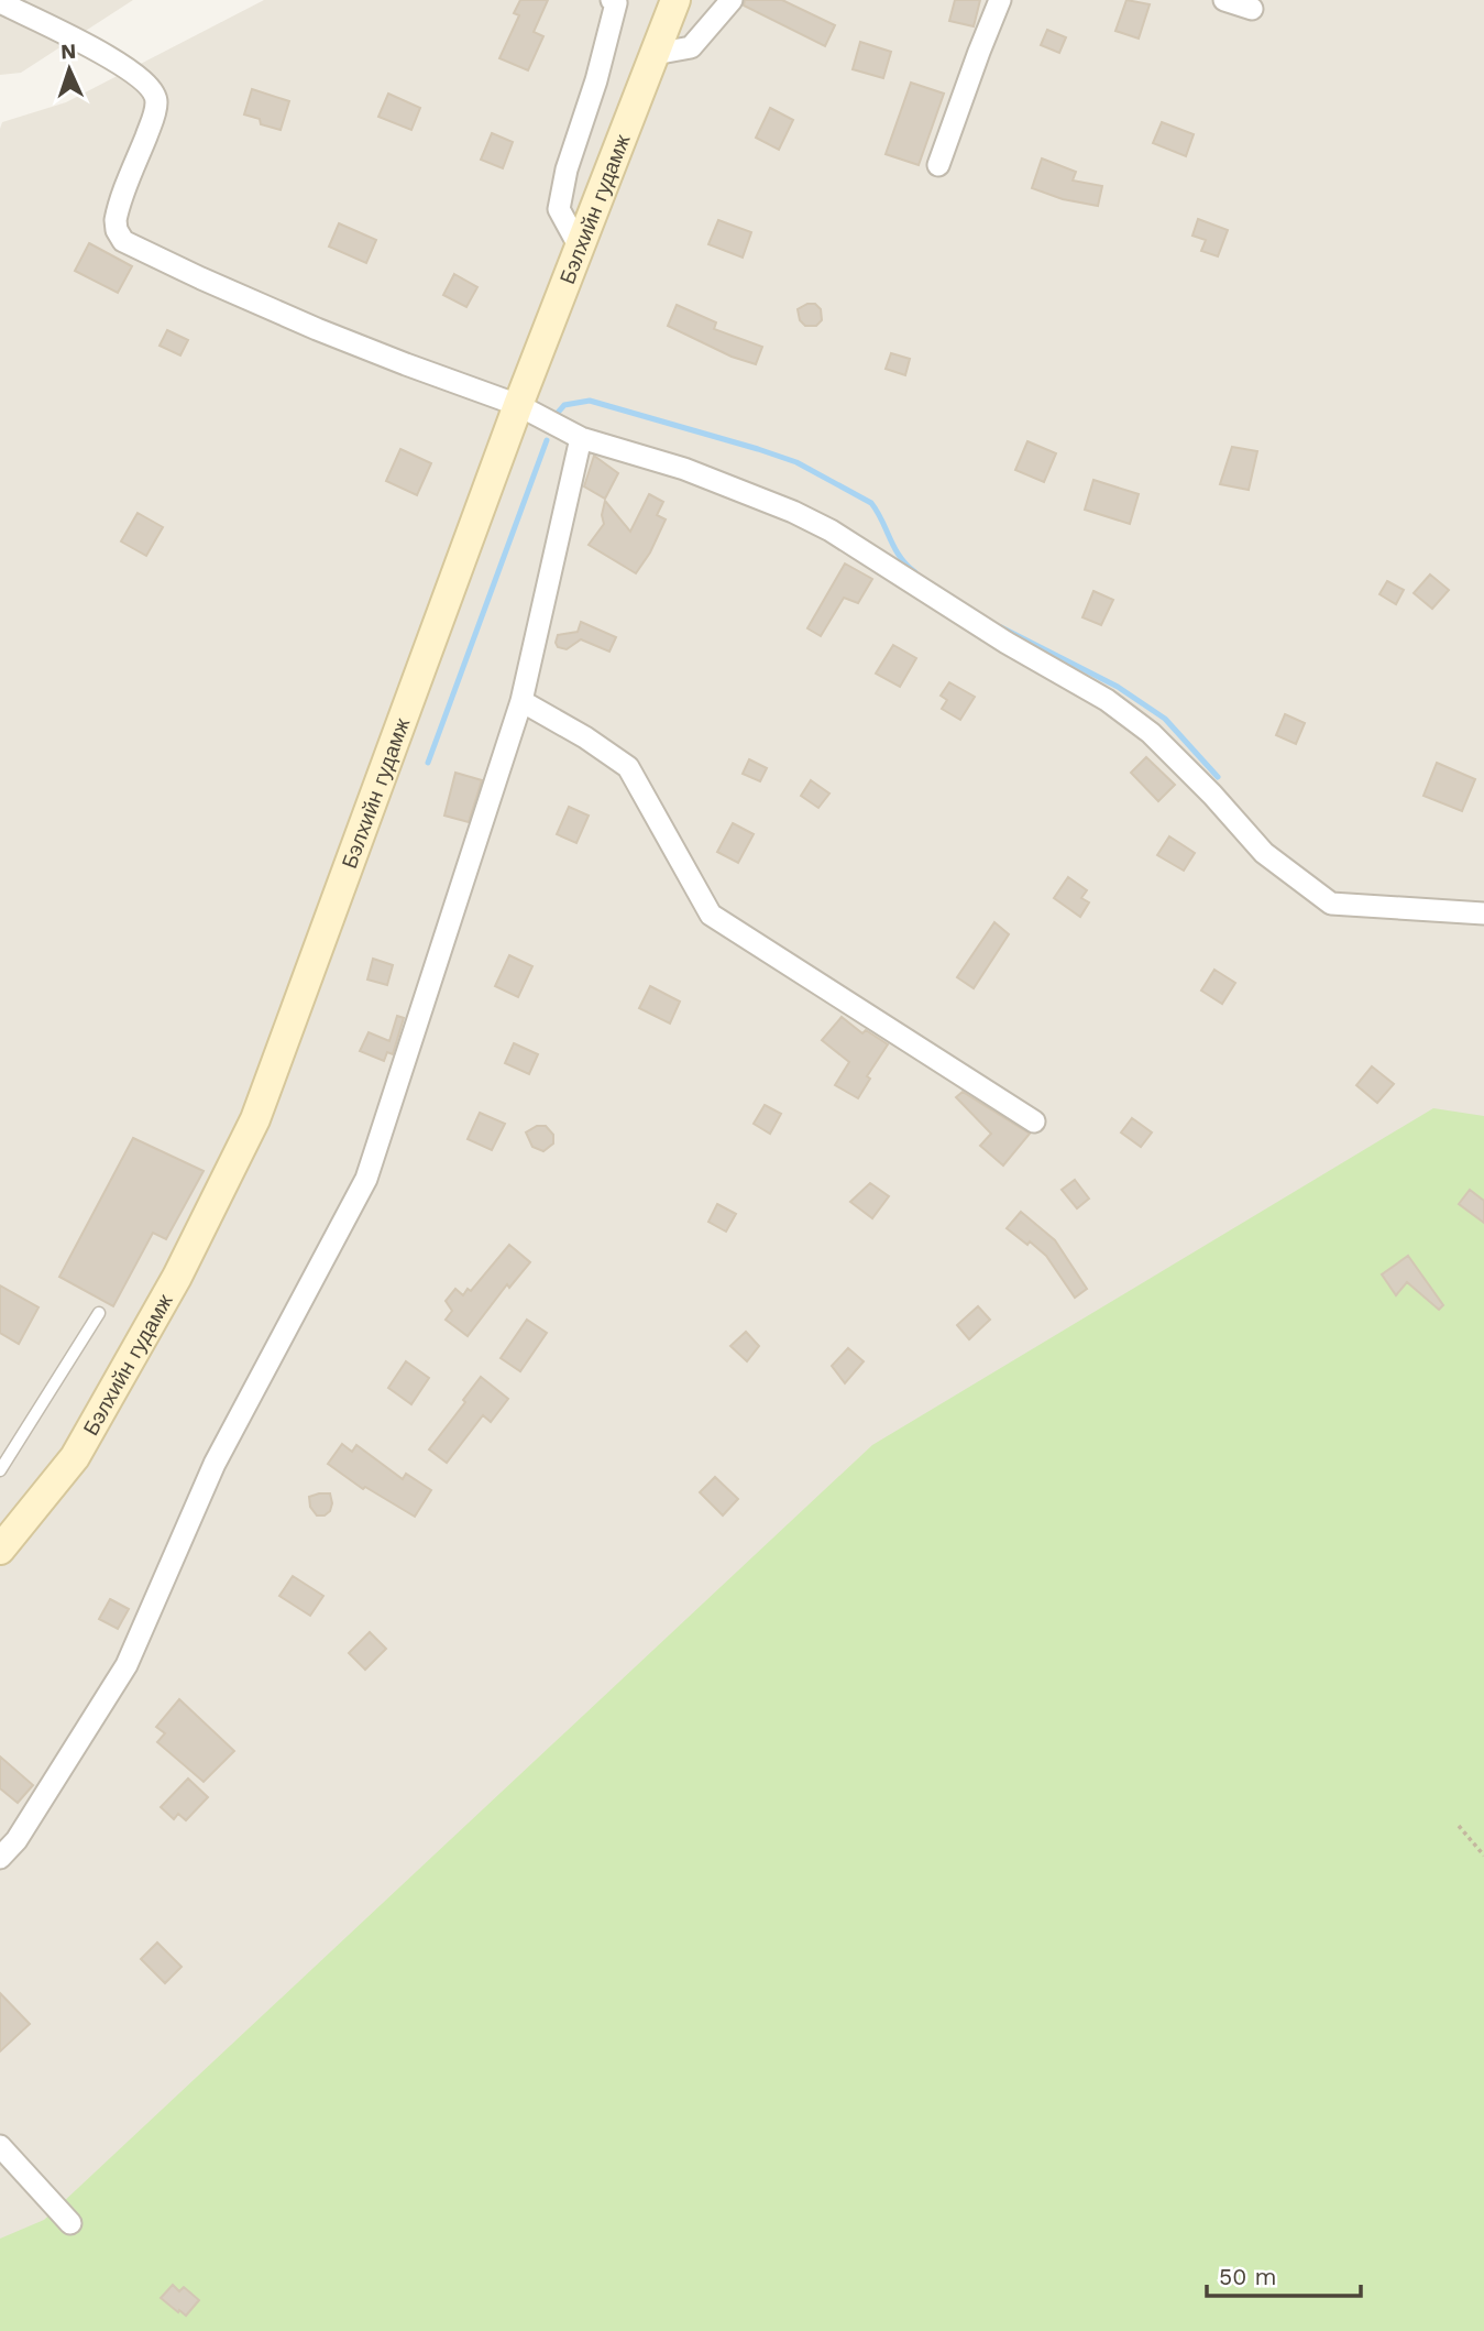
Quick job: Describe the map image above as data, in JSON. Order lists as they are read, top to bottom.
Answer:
{
  "streets": {
    "main road": ["Бэлхийн гудамж"]
  },
  "scale_bar": "50 m",
  "north": "top"
}
